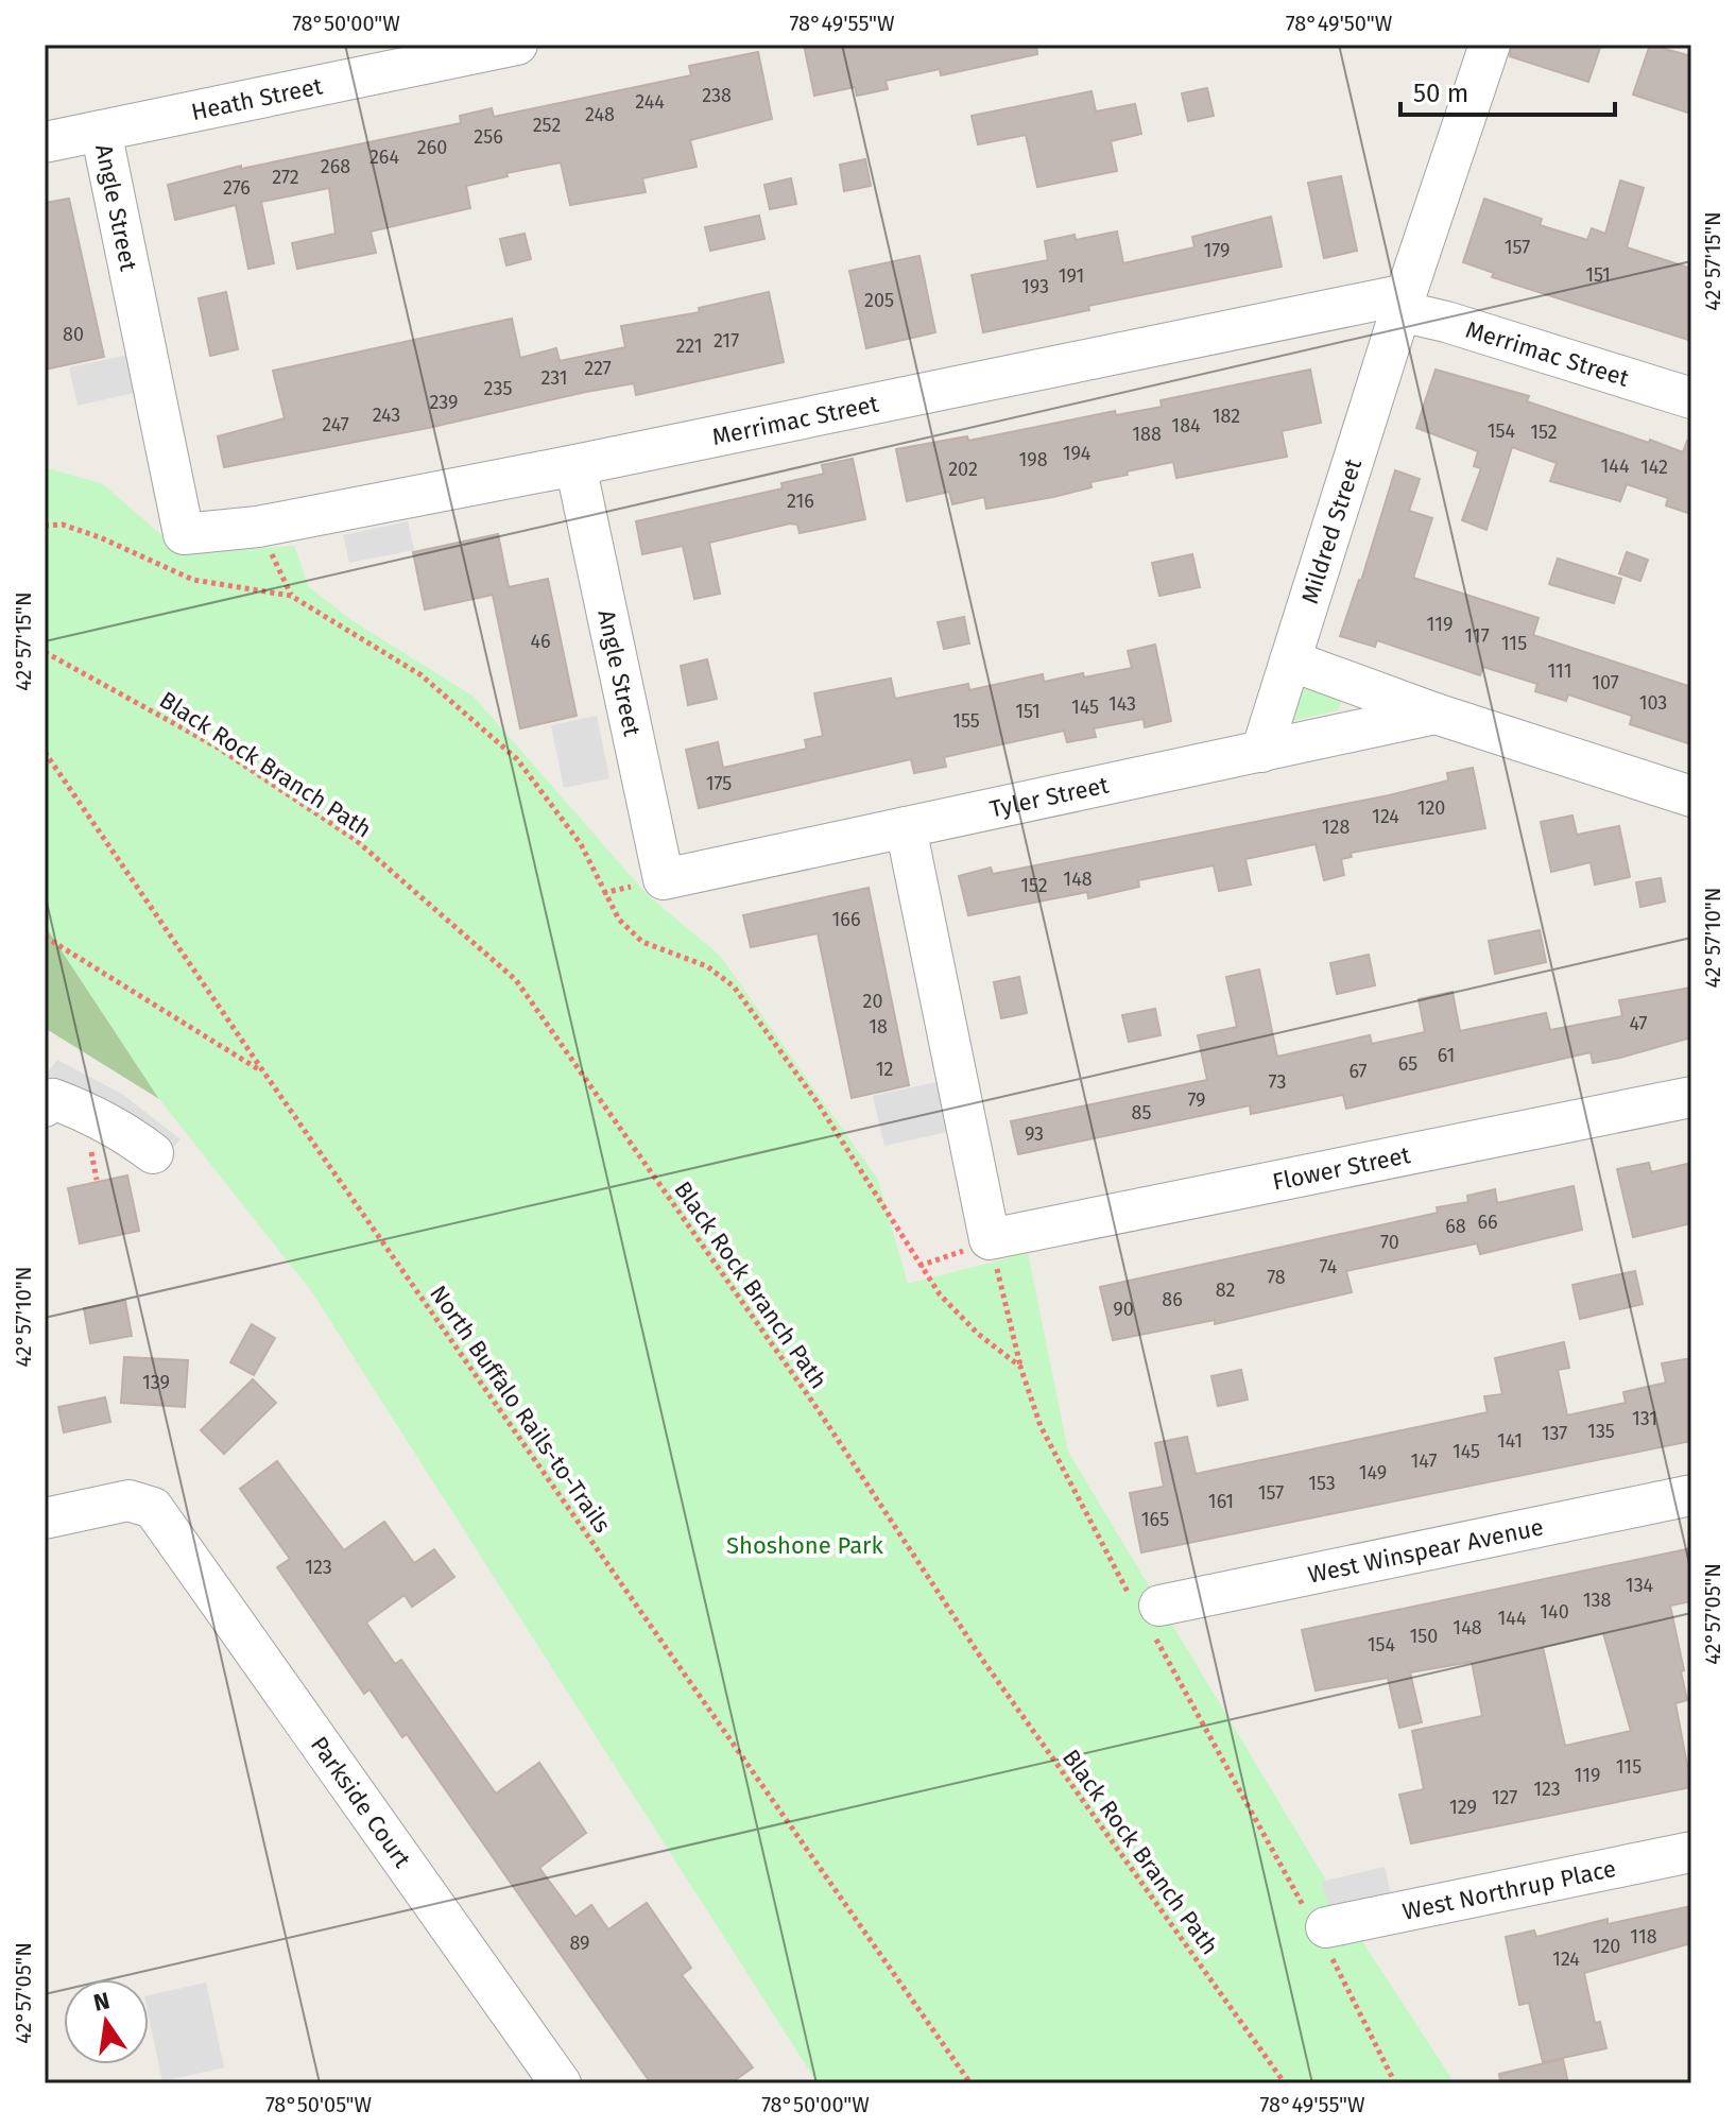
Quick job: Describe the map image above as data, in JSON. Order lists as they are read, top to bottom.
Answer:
{
  "streets": {
    "street": [
      "Heath Street",
      "Angle Street",
      "Merrimac Street",
      "Mildred Street",
      "Tyler Street",
      "Flower Street",
      "West Winspear Avenue",
      "Parkside Court",
      "West Northrup Place"
    ],
    "path": ["Black Rock Branch Path", "North Buffalo Rails-to-Trails"]
  },
  "crossings": [
    ["Heath Street", "Angle Street"],
    ["Angle Street", "Merrimac Street"],
    ["Angle Street", "Tyler Street"],
    ["Merrimac Street", "Mildred Street"],
    ["Mildred Street", "Tyler Street"]
  ],
  "parks": ["Shoshone Park"],
  "house_numbers": [
    "238",
    "244",
    "248",
    "252",
    "256",
    "260",
    "264",
    "268",
    "272",
    "276",
    "157",
    "179",
    "151",
    "191",
    "193",
    "205",
    "80",
    "217",
    "221",
    "227",
    "231",
    "235",
    "239",
    "243",
    "182",
    "247",
    "184",
    "154",
    "152",
    "188",
    "194",
    "198",
    "144",
    "142",
    "202",
    "216",
    "119",
    "117",
    "46",
    "115",
    "111",
    "107",
    "103",
    "143",
    "145",
    "151",
    "155",
    "175",
    "120",
    "124",
    "128",
    "148",
    "152",
    "166",
    "20",
    "47",
    "18",
    "61",
    "65",
    "12",
    "67",
    "73",
    "79",
    "85",
    "93",
    "66",
    "68",
    "70",
    "74",
    "78",
    "82",
    "86",
    "90",
    "139",
    "131",
    "135",
    "137",
    "141",
    "145",
    "147",
    "149",
    "153",
    "157",
    "161",
    "165",
    "123",
    "134",
    "138",
    "140",
    "144",
    "148",
    "150",
    "154",
    "115",
    "119",
    "123",
    "127",
    "129",
    "118",
    "89",
    "120",
    "124"
  ],
  "scale_bar": "50 m",
  "north": "top",
  "coordinates": [
    "78°50'00\"W",
    "78°49'55\"W",
    "78°49'50\"W",
    "42°57'15\"N",
    "42°57'10\"N",
    "42°57'05\"N",
    "78°50'05\"W"
  ]
}
